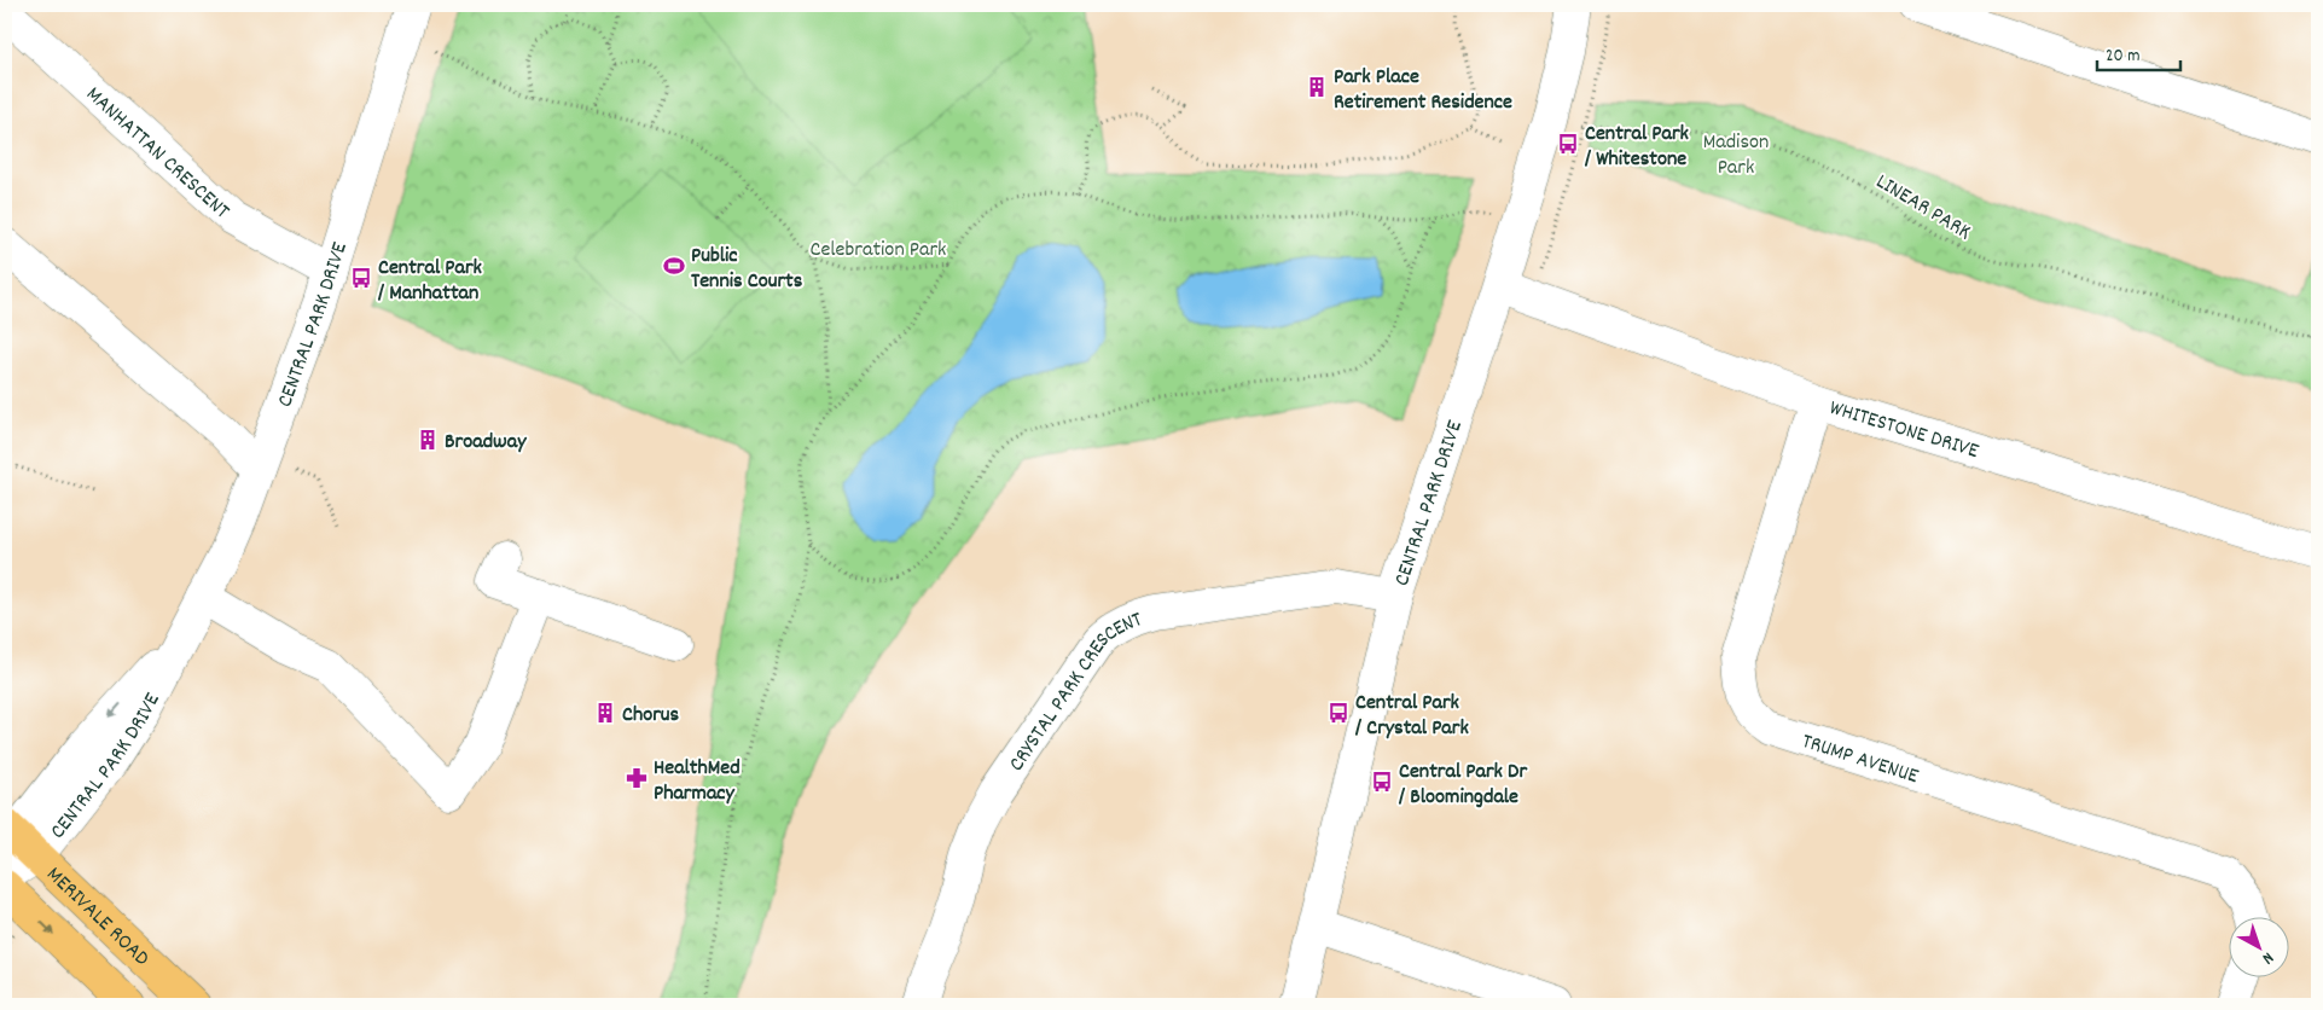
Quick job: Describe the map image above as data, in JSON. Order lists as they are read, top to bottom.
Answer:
{
  "streets": {
    "main road": ["MERIVALE ROAD"],
    "street": [
      "MANHATTAN CRESCENT",
      "CENTRAL PARK DRIVE",
      "WHITESTONE DRIVE",
      "CRYSTAL PARK CRESCENT",
      "TRUMP AVENUE"
    ],
    "path": ["LINEAR PARK"]
  },
  "crossings": [
    ["MANHATTAN CRESCENT", "CENTRAL PARK DRIVE"],
    ["LINEAR PARK", "CENTRAL PARK DRIVE"],
    ["CENTRAL PARK DRIVE", "WHITESTONE DRIVE"],
    ["CENTRAL PARK DRIVE", "CRYSTAL PARK CRESCENT"],
    ["CENTRAL PARK DRIVE", "MERIVALE ROAD"],
    ["WHITESTONE DRIVE", "TRUMP AVENUE"]
  ],
  "parks": ["Madison Park", "Celebration Park"],
  "places": {
    "building": ["Park Place Retirement Residence", "Broadway", "Chorus"],
    "bus stop": [
      "Central Park / Whitestone",
      "Central Park / Manhattan",
      "Central Park / Crystal Park",
      "Central Park Dr / Bloomingdale"
    ],
    "sports": ["Public Tennis Courts"],
    "pharmacy": ["HealthMed Pharmacy"]
  },
  "scale_bar": "20 m",
  "north": "bottom right"
}
